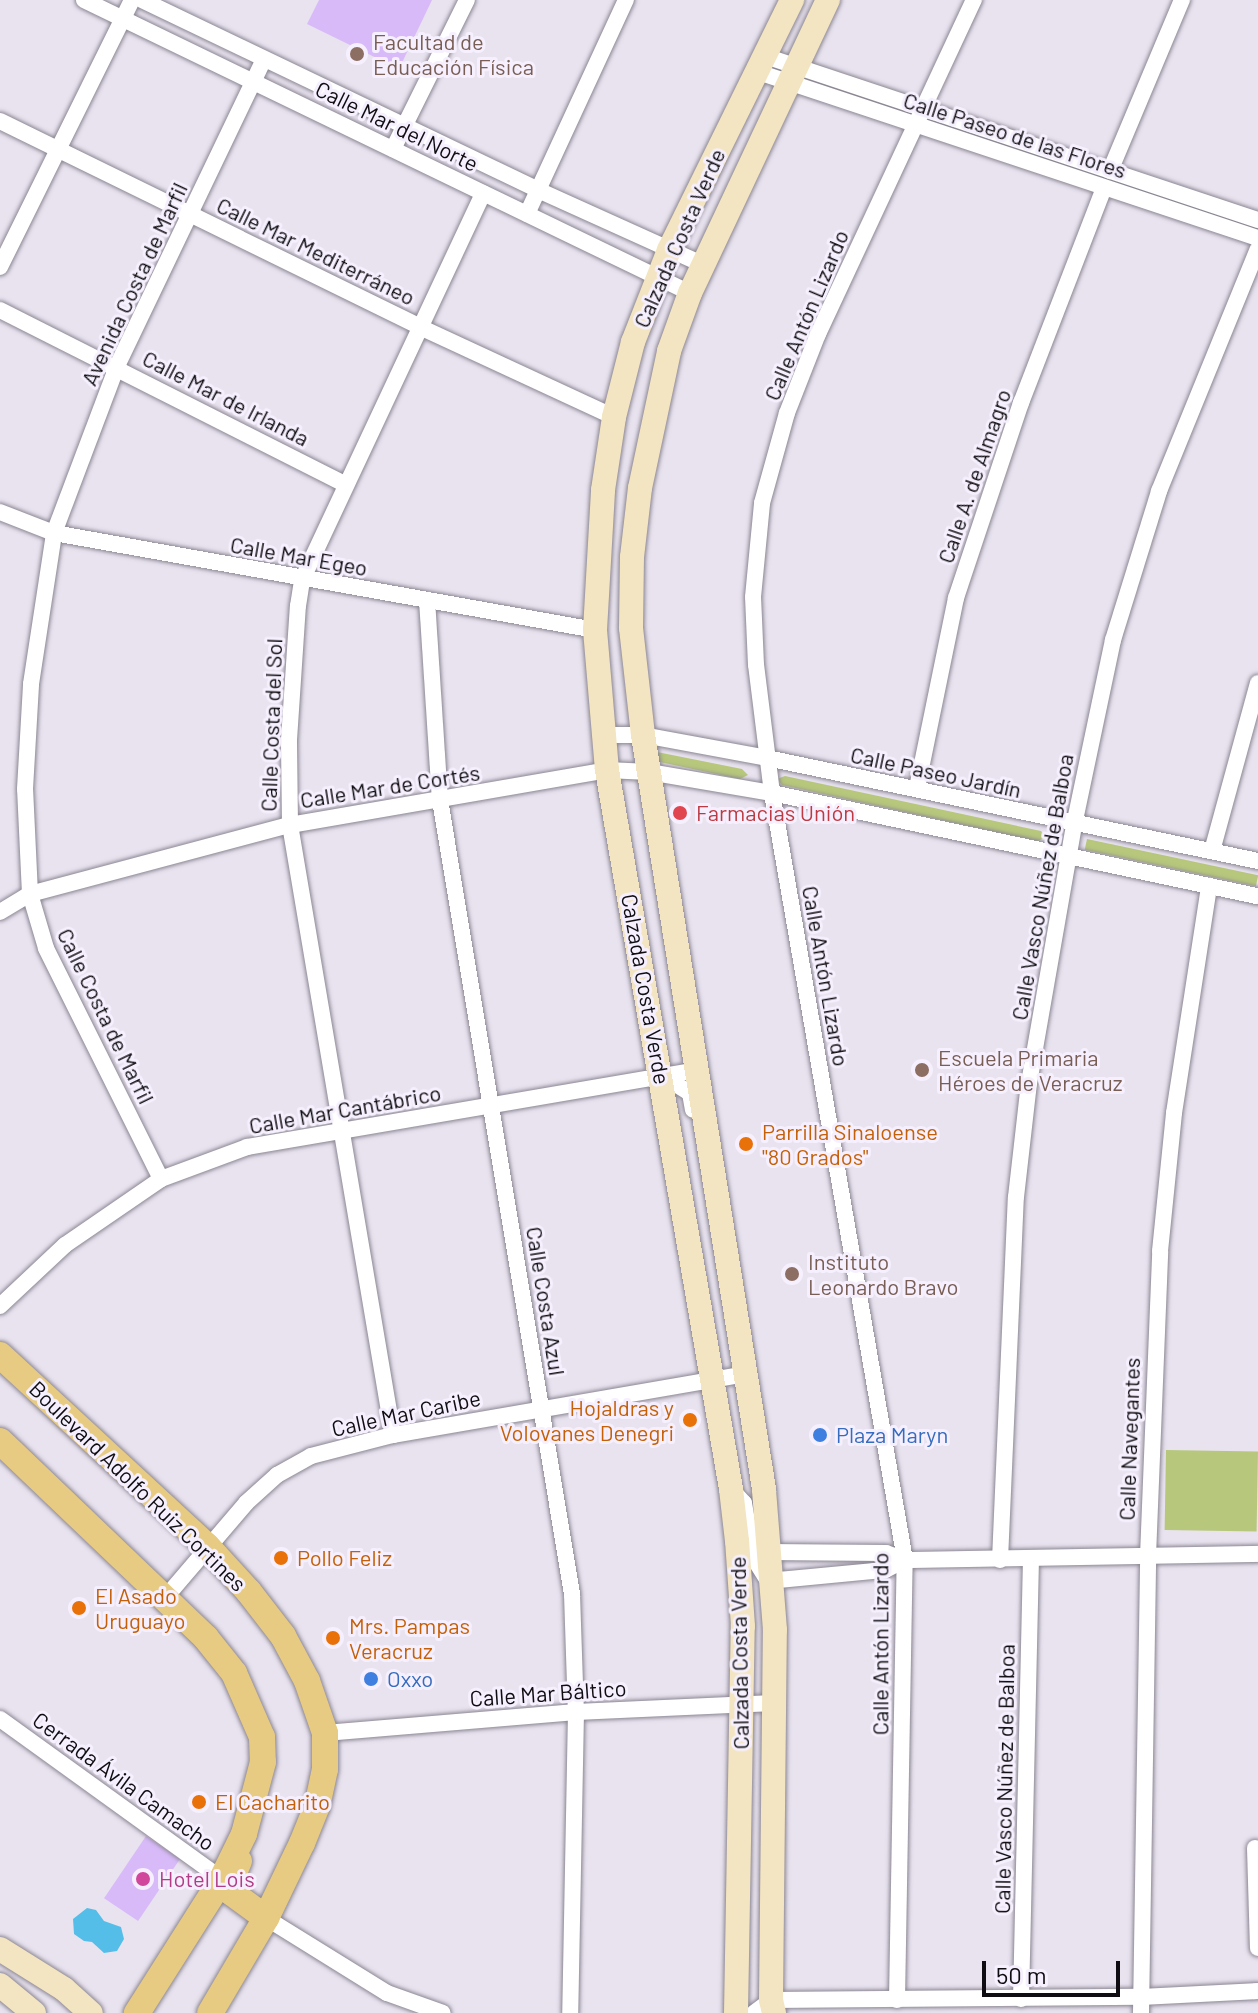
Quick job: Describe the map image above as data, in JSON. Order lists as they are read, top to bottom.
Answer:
{
  "streets": {
    "main road": ["Calzada Costa Verde", "Boulevard Adolfo Ruiz Cortines"],
    "street": [
      "Calle Mar del Norte",
      "Calle Paseo de las Flores",
      "Calle Mar Mediterráneo",
      "Avenida Costa de Marfil",
      "Calle Antón Lizardo",
      "Calle Mar de Irlanda",
      "Calle A. de Almagro",
      "Calle Mar Egeo",
      "Calle Costa del Sol",
      "Calle Paseo Jardín",
      "Calle Mar de Cortés",
      "Calle Vasco Núñez de Balboa",
      "Calle Costa de Marfil",
      "Calle Mar Cantábrico",
      "Calle Costa Azul",
      "Calle Mar Caribe",
      "Calle Navegantes",
      "Calle Mar Báltico",
      "Cerrada Ávila Camacho"
    ]
  },
  "crossings": [
    ["Calle Mar del Norte", "Calzada Costa Verde"],
    ["Calle Mar del Norte", "Avenida Costa de Marfil"],
    ["Calle Mar del Norte", "Calle Costa del Sol"],
    ["Calle Paseo de las Flores", "Calzada Costa Verde"],
    ["Calle Paseo de las Flores", "Calle Antón Lizardo"],
    ["Calle Paseo de las Flores", "Calle A. de Almagro"],
    ["Calzada Costa Verde", "Calle Mar Mediterráneo"],
    ["Calzada Costa Verde", "Calle Mar Egeo"],
    ["Calzada Costa Verde", "Calle Paseo Jardín"],
    ["Calzada Costa Verde", "Calle Mar de Cortés"],
    ["Calzada Costa Verde", "Calle Mar Cantábrico"],
    ["Calzada Costa Verde", "Calle Mar Caribe"],
    ["Calzada Costa Verde", "Calle Mar Báltico"],
    ["Calle Mar Mediterráneo", "Avenida Costa de Marfil"],
    ["Calle Mar Mediterráneo", "Calle Costa del Sol"],
    ["Avenida Costa de Marfil", "Calle Mar de Irlanda"],
    ["Avenida Costa de Marfil", "Calle Mar Egeo"],
    ["Avenida Costa de Marfil", "Calle Costa de Marfil"],
    ["Calle Antón Lizardo", "Calle Paseo Jardín"],
    ["Calle Mar de Irlanda", "Calle Costa del Sol"],
    ["Calle A. de Almagro", "Calle Paseo Jardín"],
    ["Calle Mar Egeo", "Calle Costa del Sol"],
    ["Calle Mar Egeo", "Calle Costa de Marfil"],
    ["Calle Mar Egeo", "Calle Costa Azul"],
    ["Calle Costa del Sol", "Calle Mar de Cortés"],
    ["Calle Costa del Sol", "Calle Mar Cantábrico"],
    ["Calle Costa del Sol", "Calle Mar Caribe"],
    ["Calle Paseo Jardín", "Calle Vasco Núñez de Balboa"],
    ["Calle Mar de Cortés", "Calle Costa de Marfil"],
    ["Calle Mar de Cortés", "Calle Costa Azul"],
    ["Calle Costa de Marfil", "Calle Mar Cantábrico"],
    ["Calle Mar Cantábrico", "Calle Costa Azul"],
    ["Calle Costa Azul", "Calle Mar Caribe"],
    ["Calle Costa Azul", "Calle Mar Báltico"],
    ["Calle Mar Caribe", "Boulevard Adolfo Ruiz Cortines"],
    ["Boulevard Adolfo Ruiz Cortines", "Calle Mar Báltico"]
  ],
  "places": [
    "Facultad de Educación Física",
    "Farmacias Unión",
    "Escuela Primaria Héroes de Veracruz",
    "Parrilla Sinaloense \"80 Grados\"",
    "Instituto Leonardo Bravo",
    "Hojaldras y Volovanes Denegri",
    "Plaza Maryn",
    "Pollo Feliz",
    "El Asado Uruguayo",
    "Mrs. Pampas Veracruz",
    "Oxxo",
    "El Cacharito",
    "Hotel Lois"
  ],
  "scale_bar": "50 m"
}
